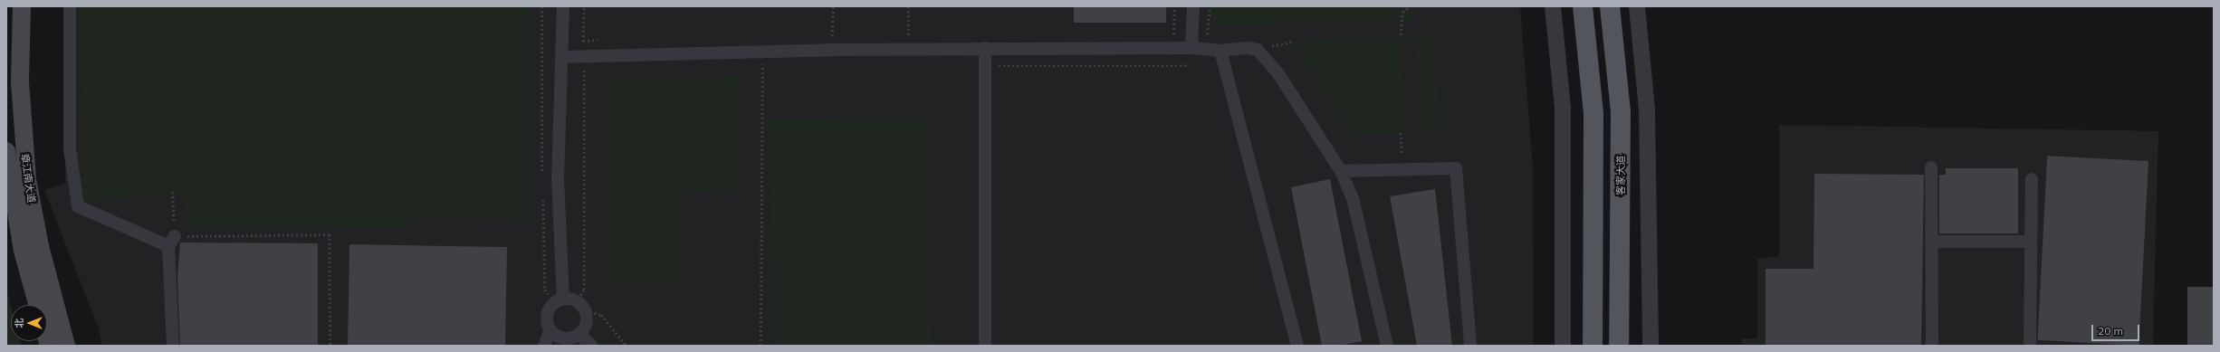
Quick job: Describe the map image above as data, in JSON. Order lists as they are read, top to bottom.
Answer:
{
  "streets": {
    "main road": ["客家大道", "章江南大道"]
  },
  "scale_bar": "20 m",
  "north": "left"
}
